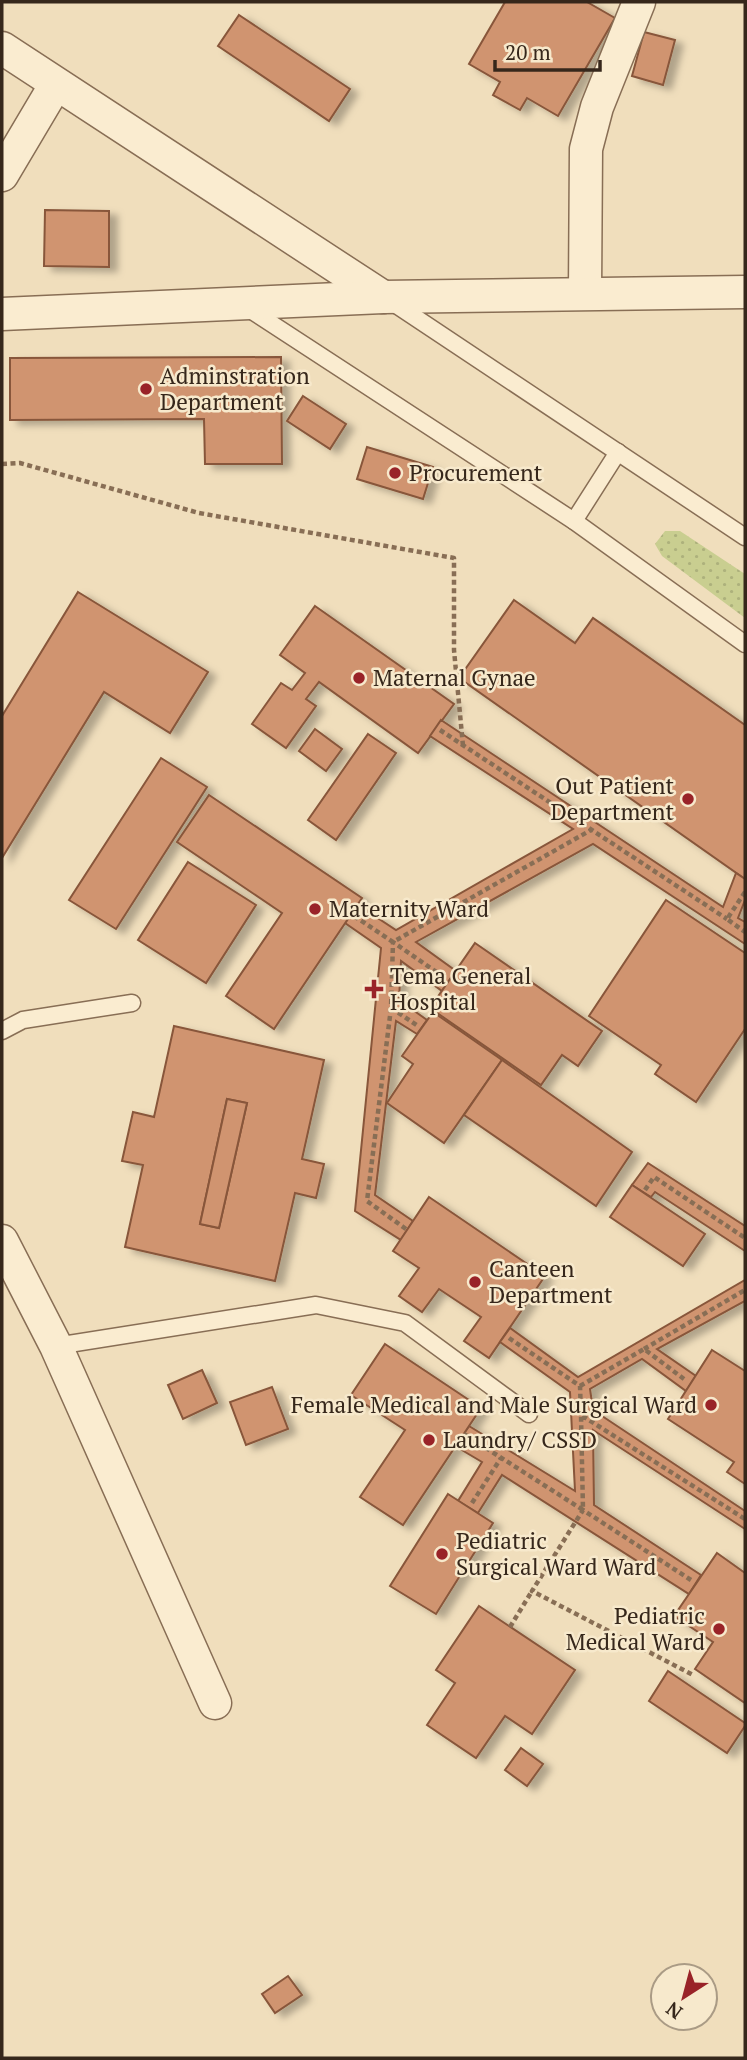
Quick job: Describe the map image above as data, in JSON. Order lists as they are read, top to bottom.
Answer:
{
  "places": {
    "other": [
      "Adminstration Department",
      "Procurement",
      "Maternal Gynae",
      "Out Patient Department",
      "Maternity Ward",
      "Canteen Department",
      "Female Medical and Male Surgical Ward",
      "Laundry/ CSSD",
      "Pediatric Surgical Ward Ward",
      "Pediatric Medical Ward"
    ],
    "health": ["Tema General Hospital"]
  },
  "scale_bar": "20 m",
  "north": "bottom left"
}
